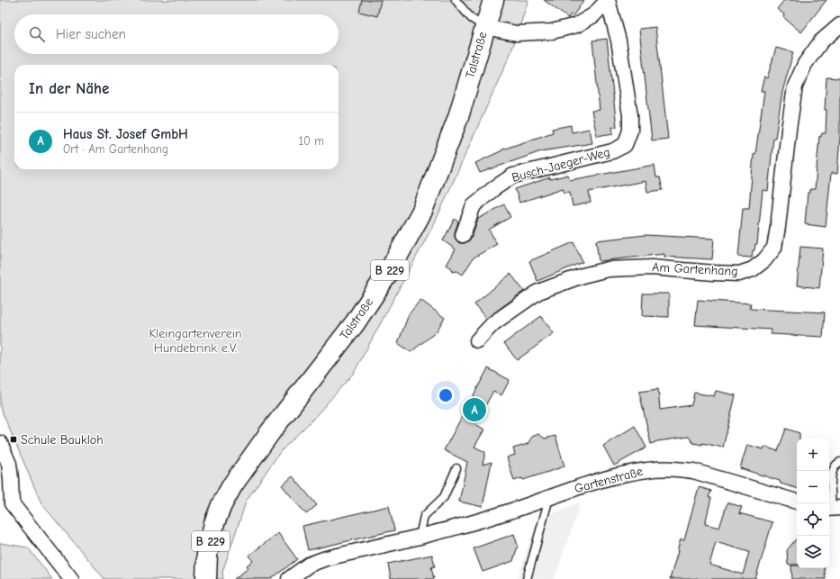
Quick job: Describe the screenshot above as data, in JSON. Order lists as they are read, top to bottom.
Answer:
{
  "streets": {
    "main road": ["Talstraße", "B 229"],
    "street": ["Busch-Jaeger-Weg", "Am Gartenhang", "Gartenstraße"]
  },
  "parks": ["Kleingartenverein Hundebrink e.V."],
  "places": {
    "transit": ["Schule Baukloh"]
  },
  "page": {
    "search": "Hier suchen",
    "heading": "In der Nähe",
    "list": [
      {
        "mark": "A",
        "name": "Haus St. Josef GmbH",
        "note": "Ort · Am Gartenhang",
        "value": "10 m"
      }
    ],
    "pins": "A",
    "map_buttons": ["+", "−"]
  }
}
